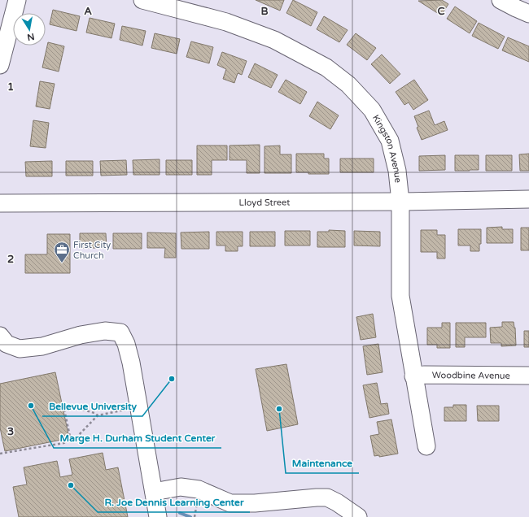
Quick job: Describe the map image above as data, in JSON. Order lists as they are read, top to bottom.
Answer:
{
  "streets": {
    "street": ["Kingston Avenue", "Lloyd Street", "Woodbine Avenue"]
  },
  "crossings": [
    ["Kingston Avenue", "Lloyd Street"],
    ["Kingston Avenue", "Woodbine Avenue"]
  ],
  "places": {
    "office": ["First City Church"],
    "other": [
      "Bellevue University",
      "Marge H. Durham Student Center",
      "Maintenance",
      "R. Joe Dennis Learning Center"
    ]
  },
  "north": "bottom",
  "grid": {
    "columns": ["A", "B", "C"],
    "rows": ["1", "2", "3"]
  }
}
